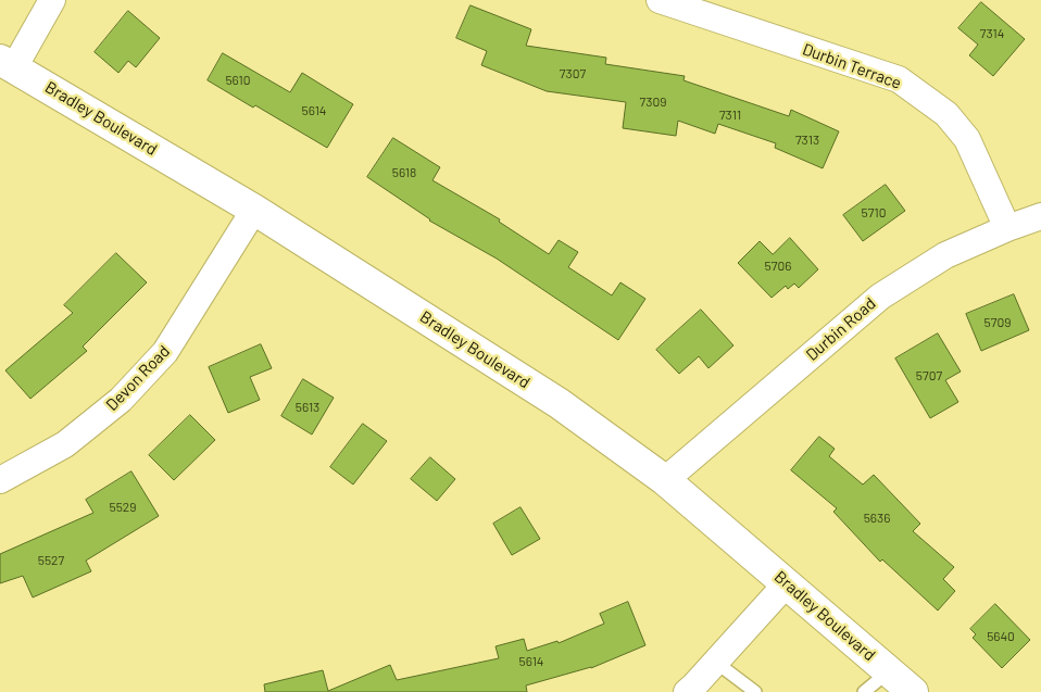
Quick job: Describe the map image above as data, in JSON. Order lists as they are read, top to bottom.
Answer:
{
  "streets": {
    "main road": ["Bradley Boulevard"],
    "street": ["Durbin Terrace", "Durbin Road", "Devon Road"]
  },
  "crossings": [
    ["Durbin Terrace", "Durbin Road"],
    ["Bradley Boulevard", "Durbin Road"],
    ["Bradley Boulevard", "Devon Road"]
  ],
  "house_numbers": [
    "7314",
    "7307",
    "5610",
    "7309",
    "5614",
    "7311",
    "7313",
    "5618",
    "5710",
    "5706",
    "5709",
    "5707",
    "5613",
    "5529",
    "5636",
    "5527",
    "5640",
    "5614"
  ]
}
